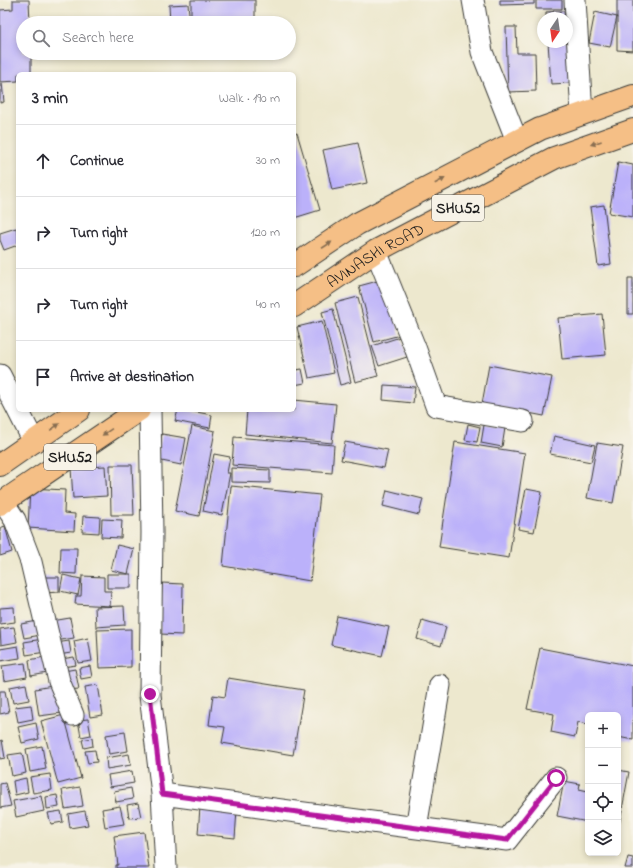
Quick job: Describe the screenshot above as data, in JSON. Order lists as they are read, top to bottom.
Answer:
{
  "streets": {
    "main road": ["SHU52", "AVINASHI ROAD"]
  },
  "north": "bottom",
  "page": {
    "search": "Search here",
    "heading": ["3 min", "Walk · 190 m"],
    "list": [
      ["Continue", "30 m"],
      ["Turn right", "120 m"],
      ["Turn right", "40 m"],
      "Arrive at destination"
    ],
    "map_buttons": ["+", "−"]
  }
}
